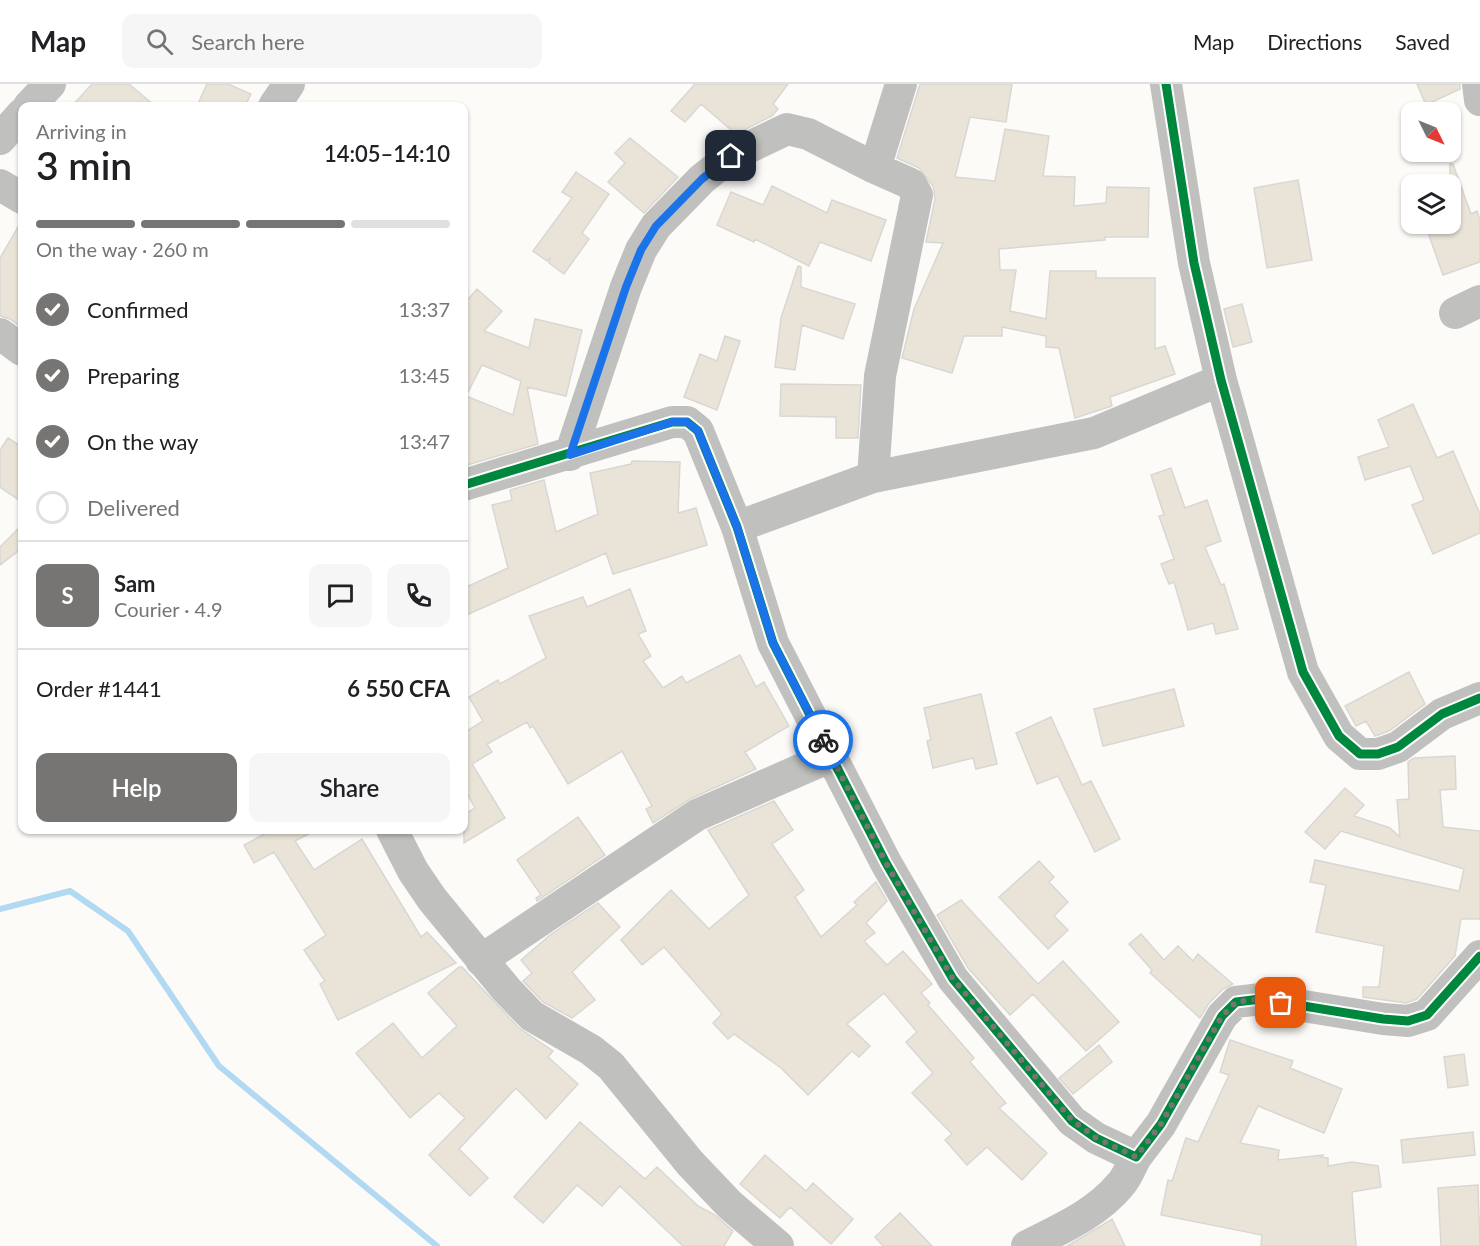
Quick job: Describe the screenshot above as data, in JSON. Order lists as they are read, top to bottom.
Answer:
{
  "north": "bottom right",
  "page": {
    "header": "Map",
    "search": "Search here",
    "nav": ["Map", "Directions", "Saved"],
    "heading": ["3 min", "Arriving in", "14:05–14:10"],
    "panel": [
      "Sam",
      "Courier · 4.9",
      "Order #1441",
      "6 550 CFA"
    ],
    "bar": "On the way · 260 m",
    "list": [
      ["Confirmed", "13:37"],
      ["Preparing", "13:45"],
      ["On the way", "13:47"],
      "Delivered"
    ],
    "round": "S",
    "buttons": ["Help", "Share"]
  }
}
